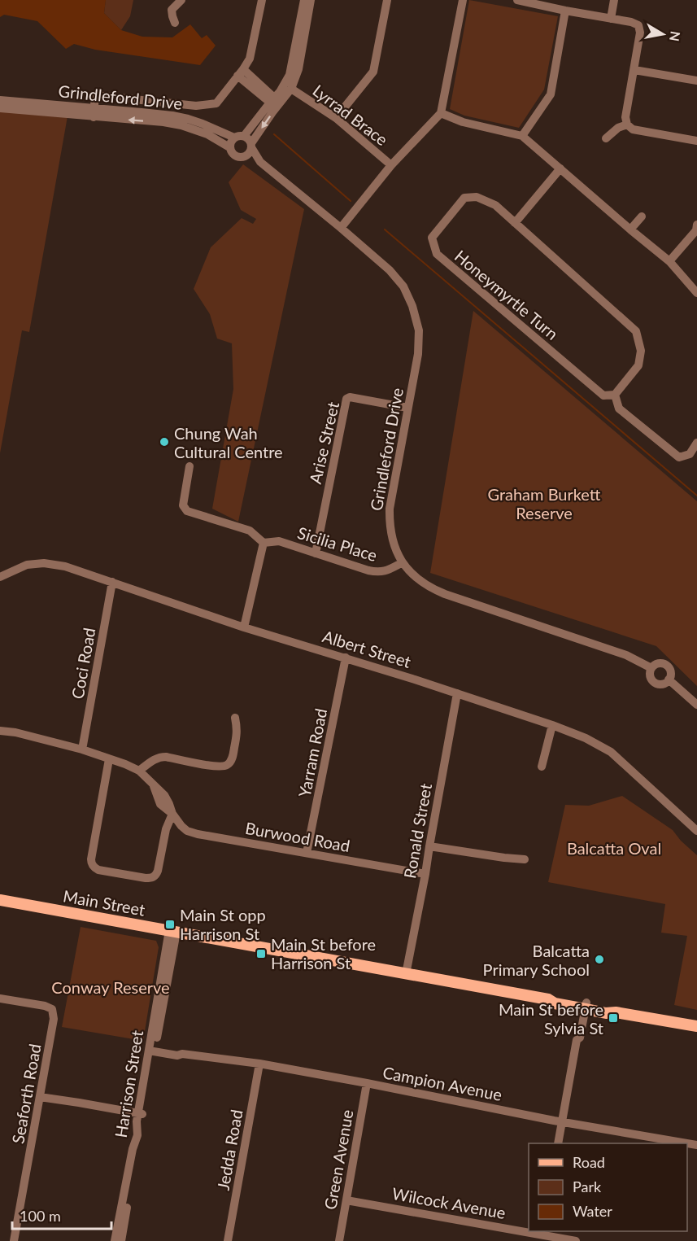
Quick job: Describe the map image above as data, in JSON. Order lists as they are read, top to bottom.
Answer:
{
  "streets": {
    "main road": ["Main Street"],
    "street": [
      "Grindleford Drive",
      "Lyrrad Brace",
      "Honeymyrtle Turn",
      "Arise Street",
      "Sicilia Place",
      "Albert Street",
      "Coci Road",
      "Yarram Road",
      "Ronald Street",
      "Burwood Road",
      "Campion Avenue",
      "Harrison Street",
      "Seaforth Road",
      "Jedda Road",
      "Green Avenue",
      "Wilcock Avenue"
    ]
  },
  "crossings": [
    ["Grindleford Drive", "Arise Street"],
    ["Grindleford Drive", "Sicilia Place"],
    ["Arise Street", "Sicilia Place"],
    ["Albert Street", "Coci Road"],
    ["Albert Street", "Yarram Road"],
    ["Albert Street", "Ronald Street"],
    ["Coci Road", "Burwood Road"],
    ["Yarram Road", "Burwood Road"],
    ["Ronald Street", "Burwood Road"],
    ["Ronald Street", "Main Street"],
    ["Main Street", "Harrison Street"],
    ["Campion Avenue", "Harrison Street"],
    ["Campion Avenue", "Jedda Road"],
    ["Campion Avenue", "Green Avenue"],
    ["Green Avenue", "Wilcock Avenue"]
  ],
  "parks": ["Graham Burkett Reserve", "Balcatta Oval", "Conway Reserve"],
  "places": {
    "other": ["Chung Wah Cultural Centre", "Balcatta Primary School"],
    "transit": ["Main St opp Harrison St", "Main St before Harrison St", "Main St before Sylvia St"]
  },
  "legend": ["Road", "Park", "Water"],
  "scale_bar": "100 m",
  "north": "right"
}
